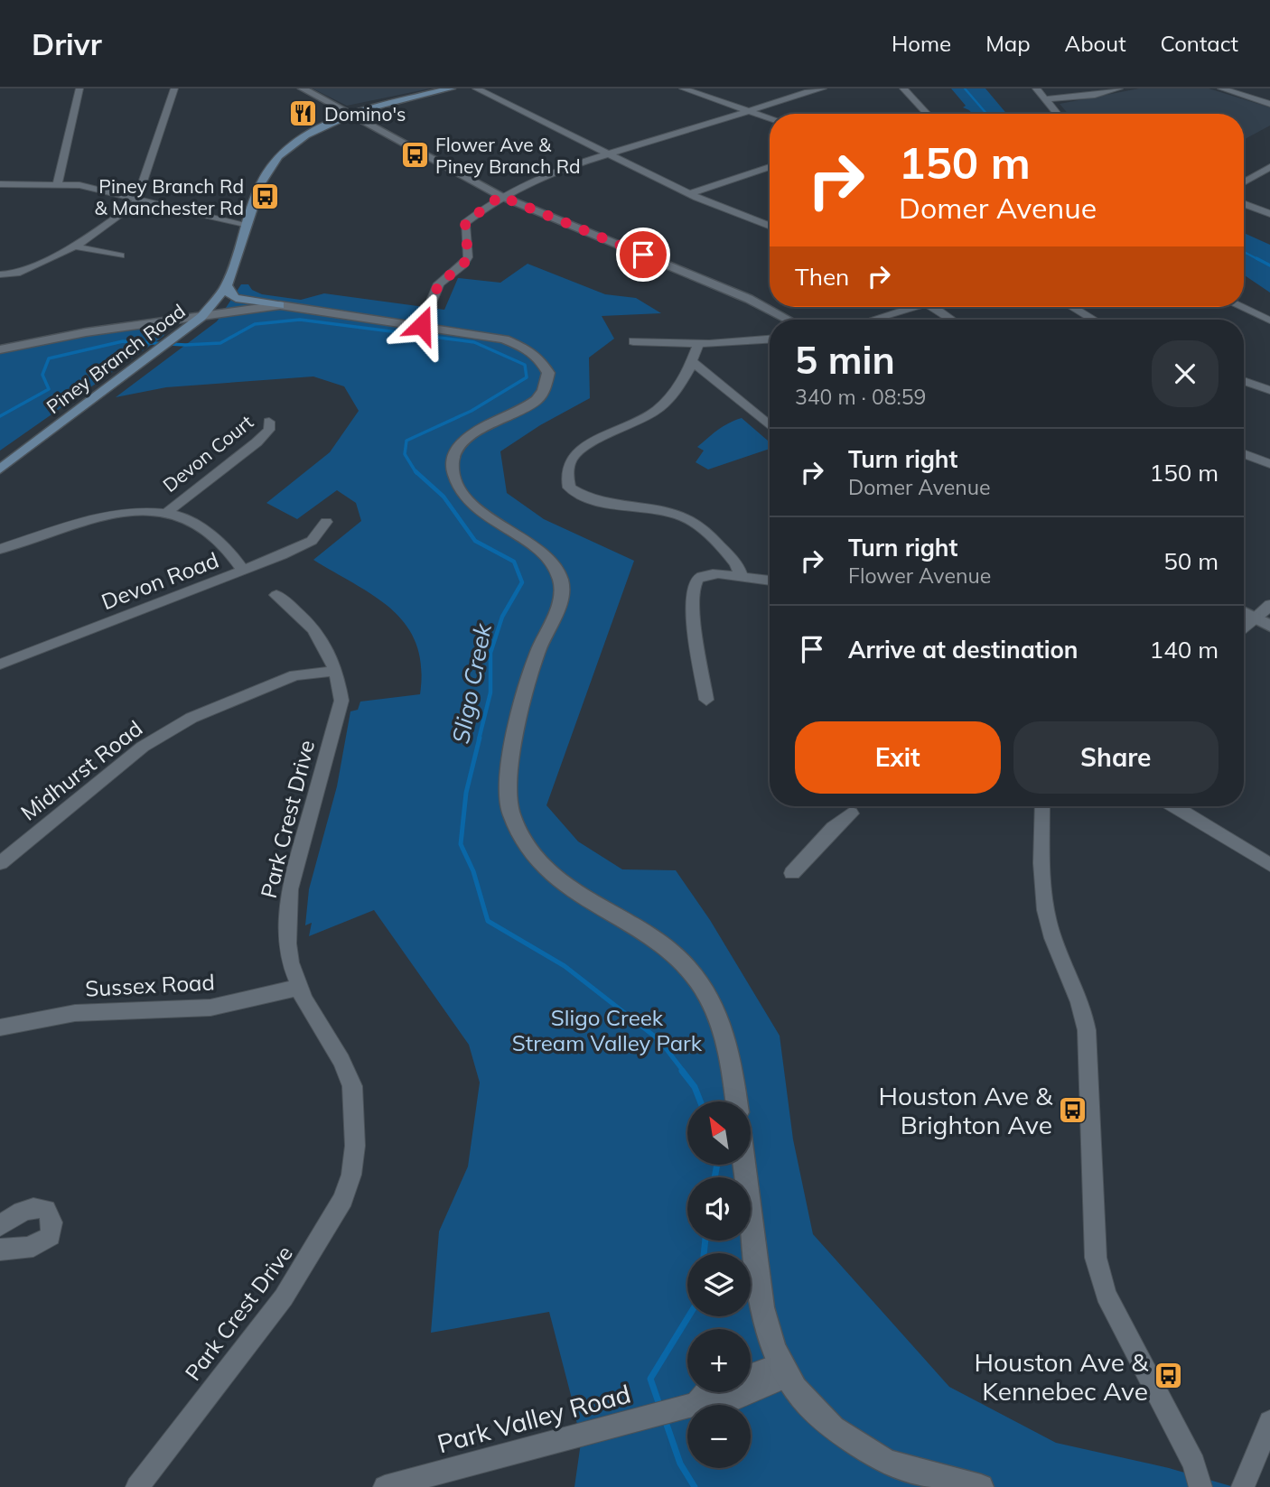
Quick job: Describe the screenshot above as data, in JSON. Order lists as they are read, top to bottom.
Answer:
{
  "streets": {
    "main road": ["Piney Branch Road"],
    "street": [
      "Devon Court",
      "Devon Road",
      "Midhurst Road",
      "Park Crest Drive",
      "Sussex Road",
      "Park Valley Road"
    ]
  },
  "crossings": [
    ["Midhurst Road", "Park Crest Drive"],
    ["Park Crest Drive", "Sussex Road"]
  ],
  "water": ["Sligo Creek"],
  "parks": ["Sligo Creek Stream Valley Park"],
  "places": {
    "restaurant": ["Domino's"],
    "bus stop": [
      "Flower Ave & Piney Branch Rd",
      "Piney Branch Rd & Manchester Rd",
      "Houston Ave & Brighton Ave",
      "Houston Ave & Kennebec Ave"
    ]
  },
  "north": "top left",
  "page": {
    "header": "Drivr",
    "nav": [
      "Home",
      "Map",
      "About",
      "Contact"
    ],
    "turn": ["150 m", "Domer Avenue"],
    "then": "Then",
    "heading": ["5 min", "340 m · 08:59"],
    "list": [
      {
        "name": "Turn right",
        "note": "Domer Avenue",
        "value": "150 m"
      },
      {
        "name": "Turn right",
        "note": "Flower Avenue",
        "value": "50 m"
      },
      {
        "name": "Arrive at destination",
        "value": "140 m"
      }
    ],
    "buttons": ["Exit", "Share"],
    "map_buttons": ["+", "−"]
  }
}
